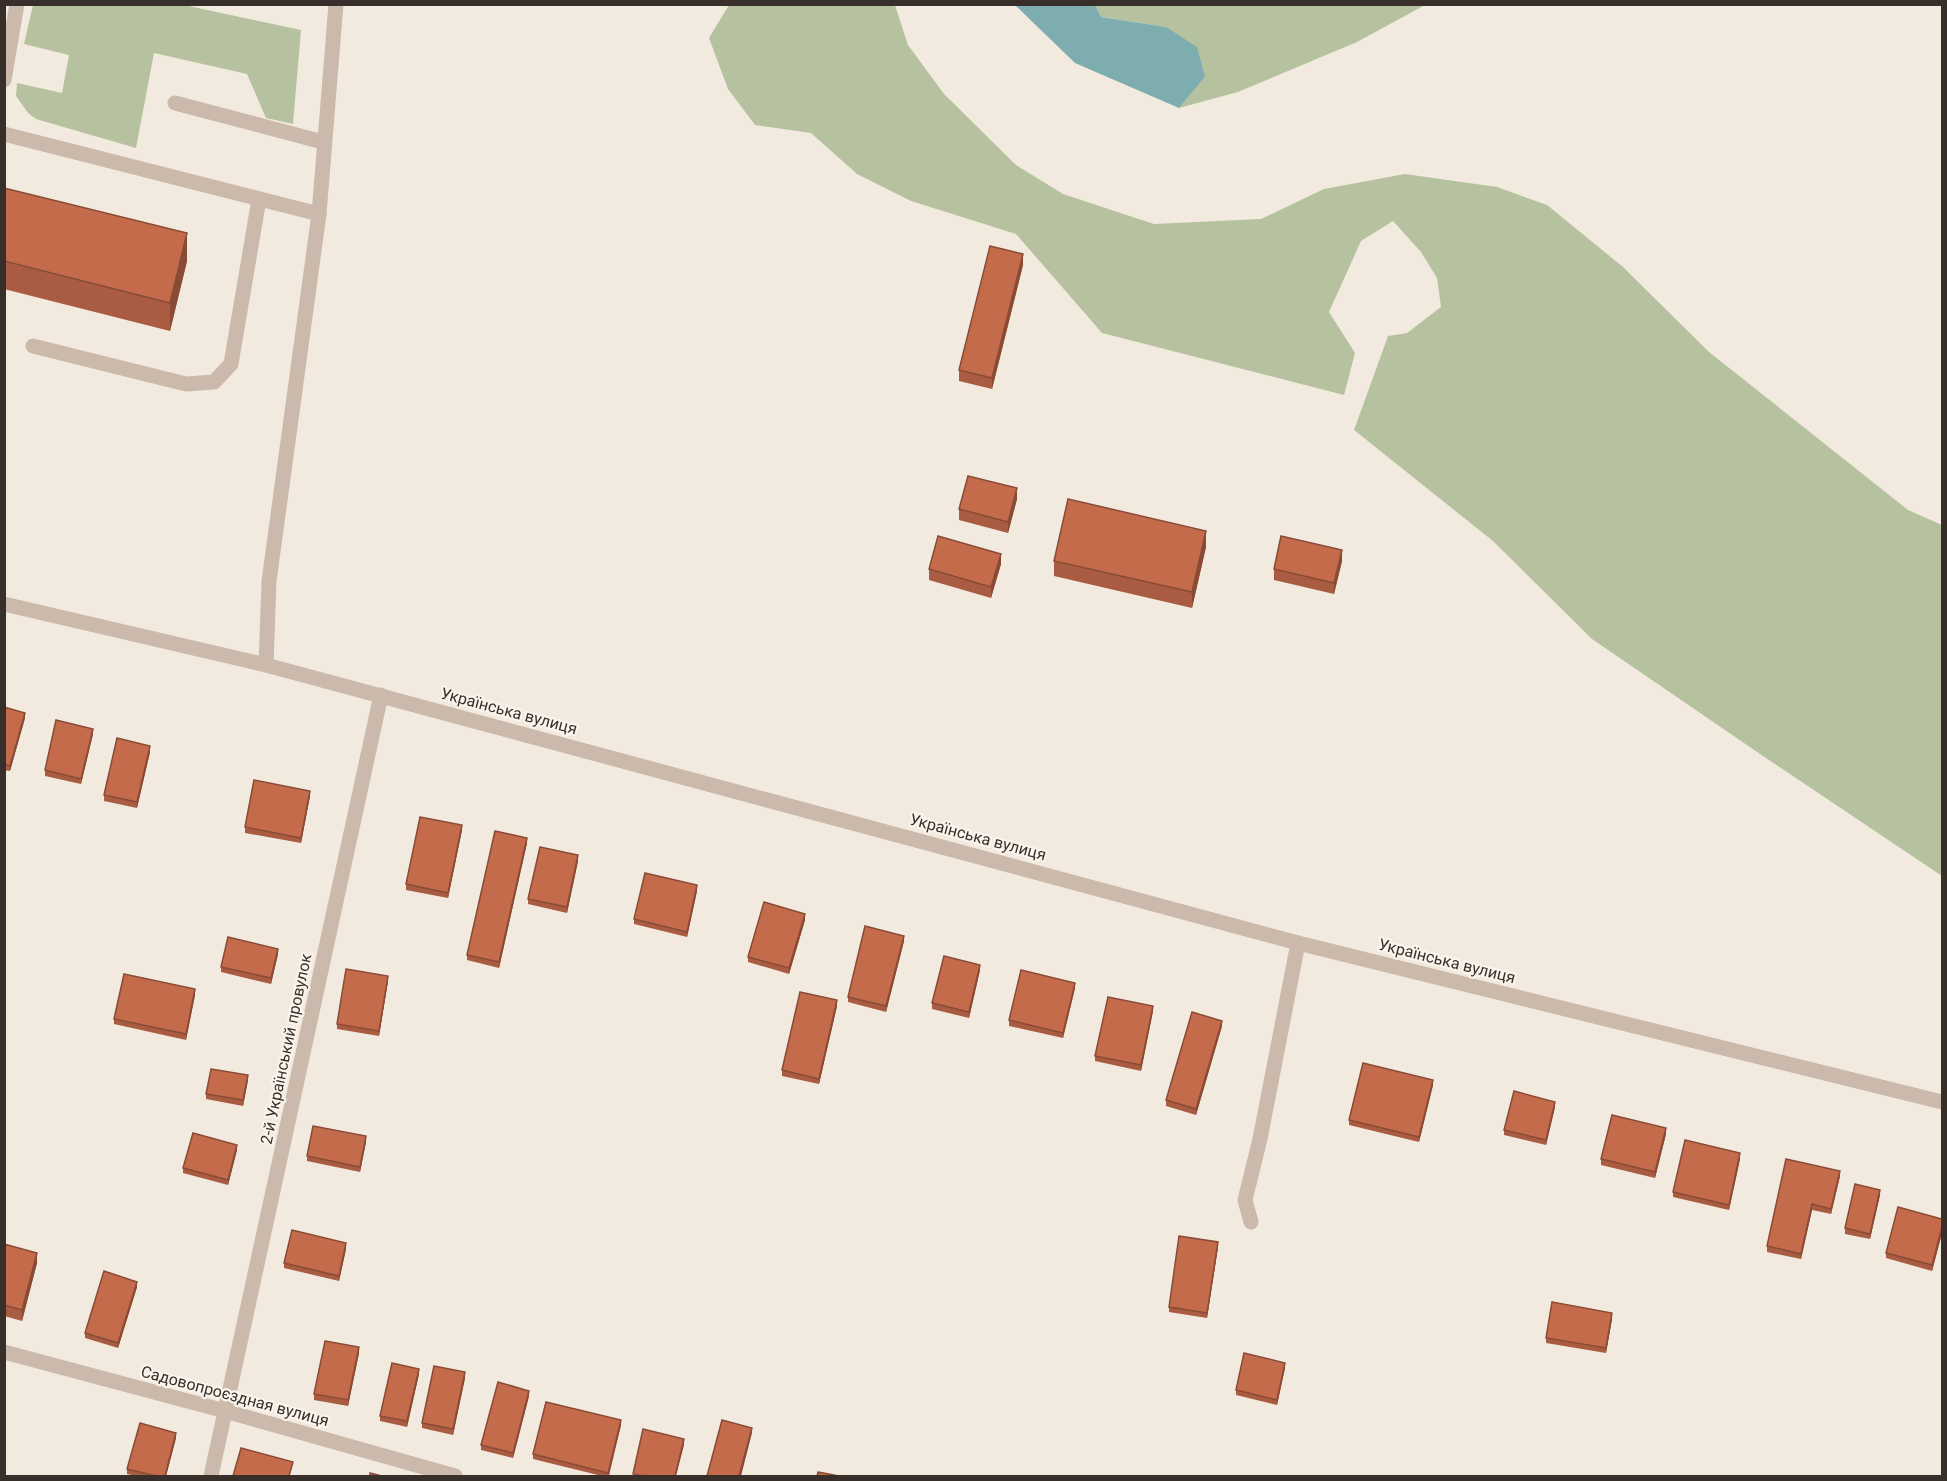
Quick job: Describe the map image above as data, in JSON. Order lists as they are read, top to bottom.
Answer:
{
  "streets": {
    "street": ["Українська вулиця", "2-й Український провулок", "Садовопроєздная вулиця"]
  },
  "crossings": [
    ["Українська вулиця", "2-й Український провулок"],
    ["2-й Український провулок", "Садовопроєздная вулиця"]
  ]
}
